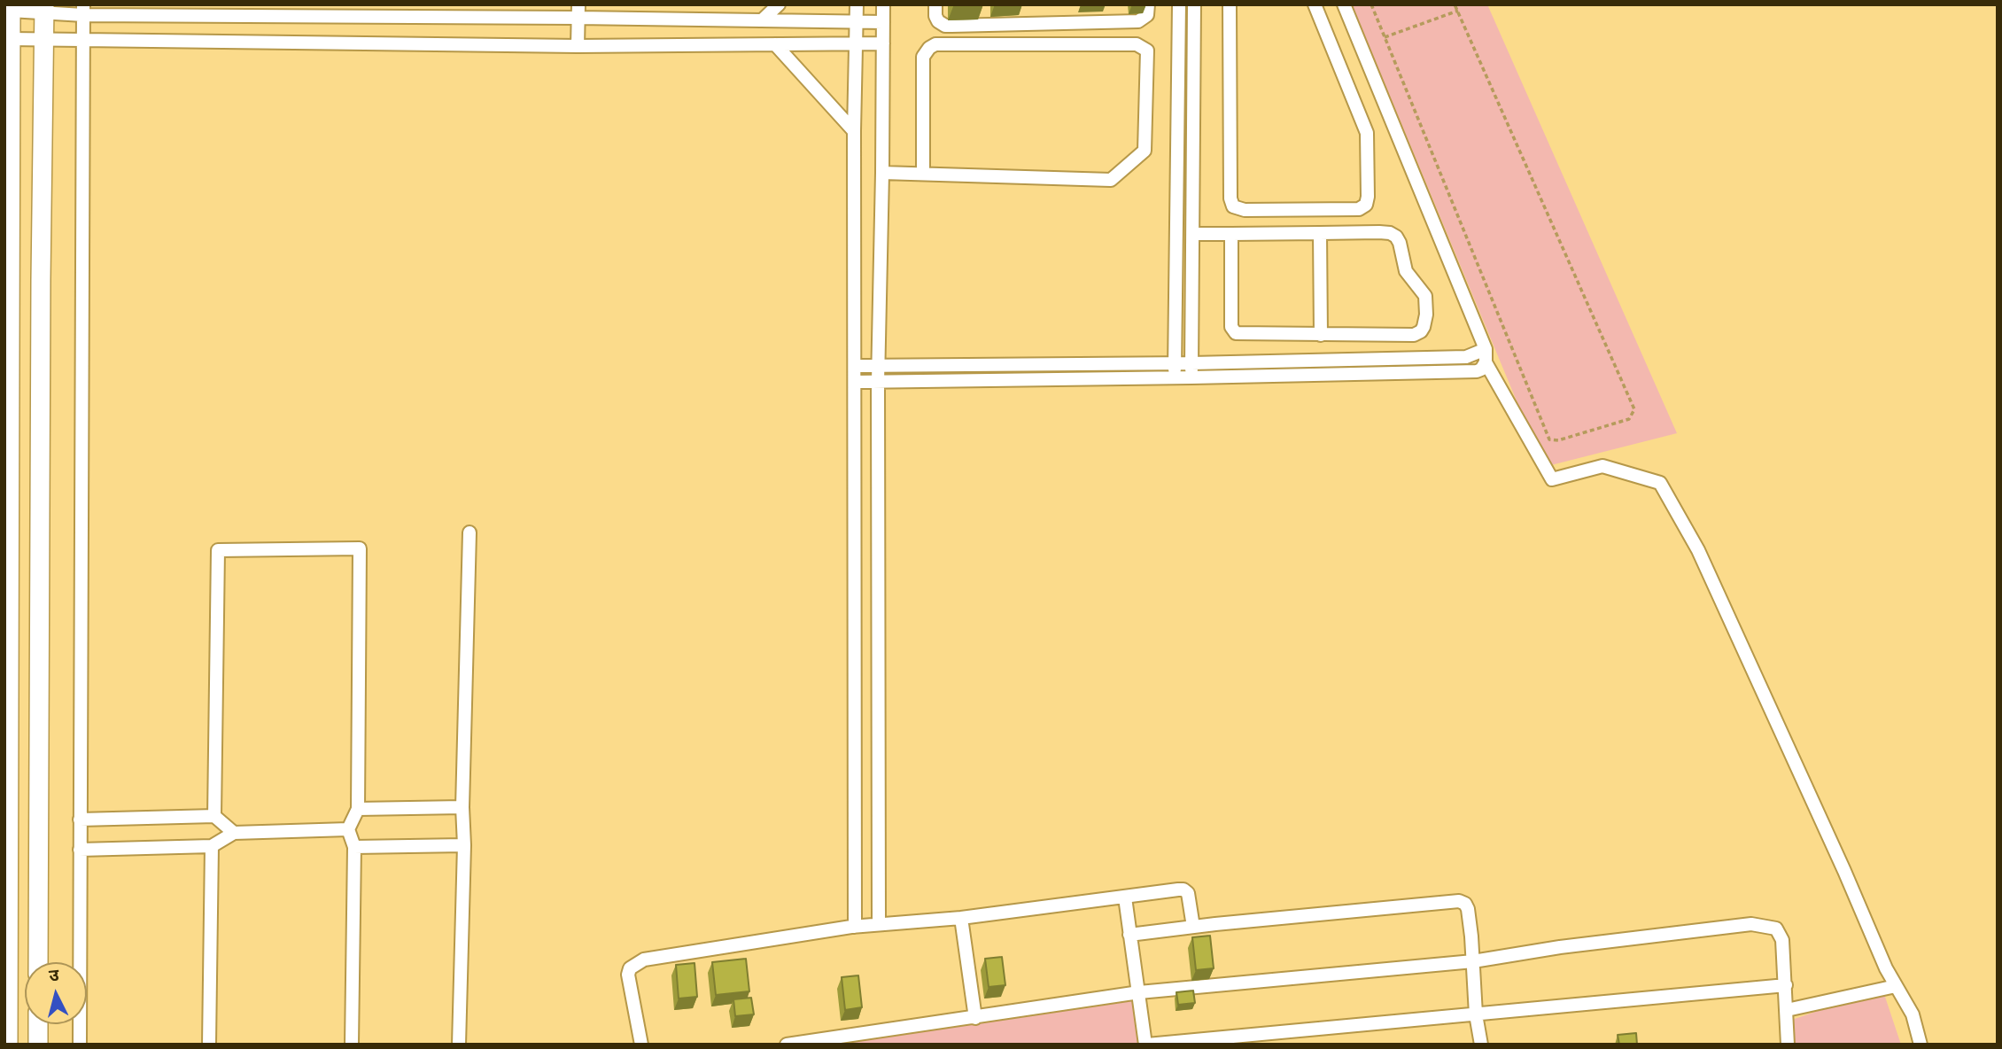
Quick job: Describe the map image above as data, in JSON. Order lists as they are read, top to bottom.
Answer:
{
  "north": "top"
}
